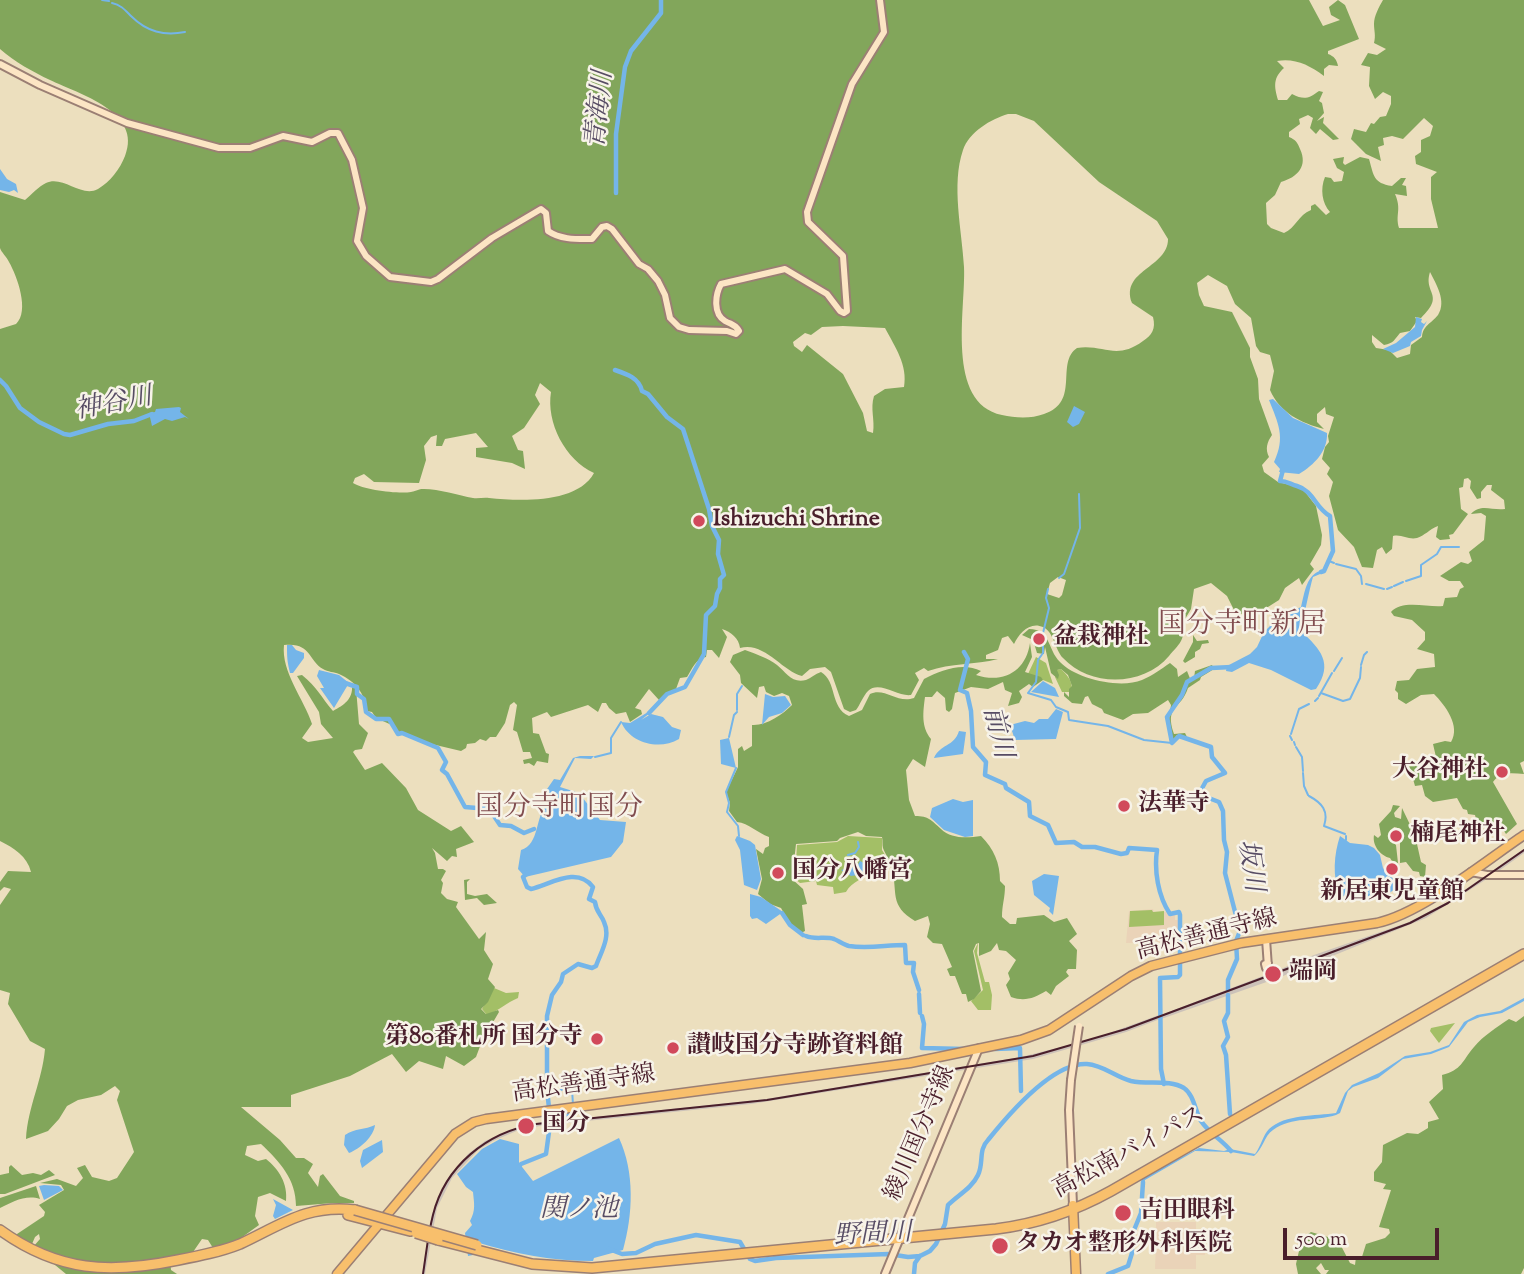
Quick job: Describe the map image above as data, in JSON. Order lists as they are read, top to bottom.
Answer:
{
  "streets": {
    "highway": ["高松南バイパス"],
    "main road": ["高松善通寺線", "綾川国分寺線"]
  },
  "crossings": [
    ["高松善通寺線", "綾川国分寺線"],
    ["高松善通寺線", "高松南バイパス"],
    ["綾川国分寺線", "高松南バイパス"]
  ],
  "districts": ["国分寺町新居", "国分寺町国分"],
  "water": [
    "青海川",
    "神谷川",
    "前川",
    "坂川",
    "関ノ池",
    "野間川"
  ],
  "places": [
    "Ishizuchi Shrine",
    "盆栽神社",
    "大谷神社",
    "法華寺",
    "楠尾神社",
    "新居東児童館",
    "国分八幡宮",
    "端岡",
    "第80番札所 国分寺",
    "讃岐国分寺跡資料館",
    "国分",
    "吉田眼科",
    "タカオ整形外科医院"
  ],
  "scale_bar": "500 m"
}
